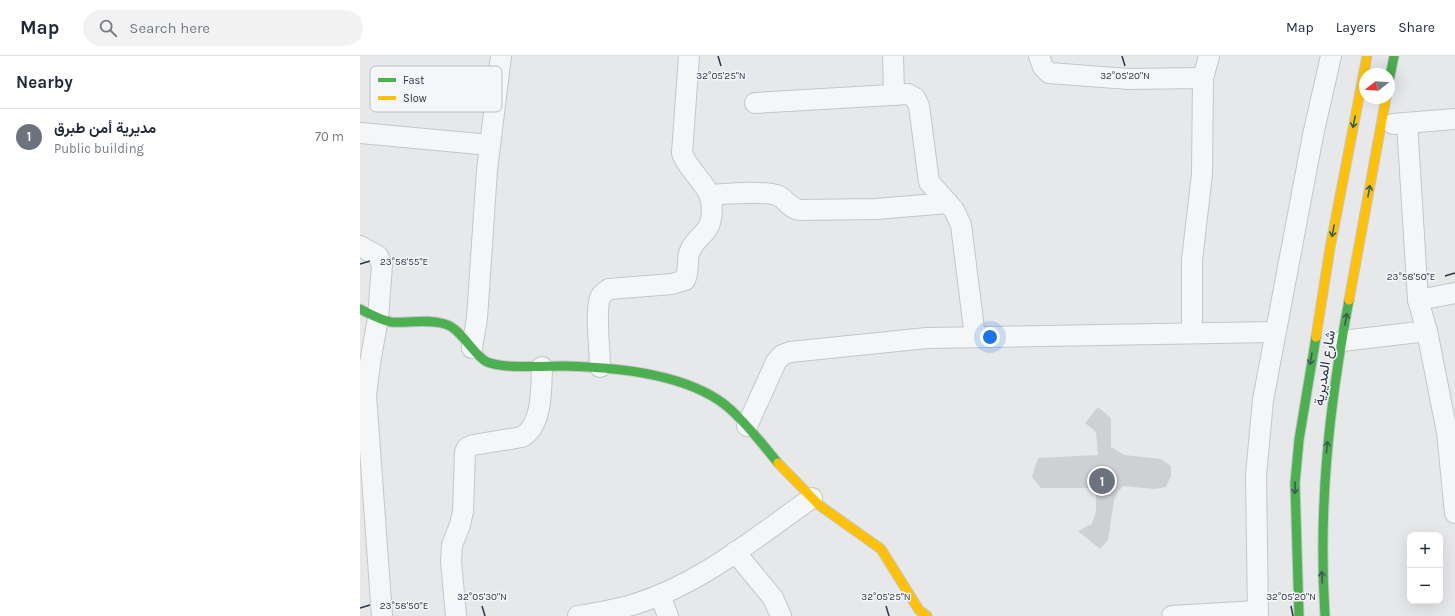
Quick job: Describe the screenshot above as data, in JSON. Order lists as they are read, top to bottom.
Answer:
{
  "streets": {
    "main road": ["شارع المديرية"]
  },
  "legend": ["Fast", "Slow"],
  "north": "left",
  "page": {
    "header": "Map",
    "search": "Search here",
    "nav": ["Map", "Layers", "Share"],
    "heading": "Nearby",
    "list": [
      {
        "mark": "1",
        "name": "مديرية أمن طبرق",
        "note": "Public building",
        "value": "70 m"
      }
    ],
    "pins": "1",
    "map_buttons": ["+", "−"]
  },
  "coordinates": [
    "32°05'25\"N",
    "32°05'20\"N",
    "23°58'55\"E",
    "23°58'50\"E",
    "32°05'30\"N"
  ]
}
